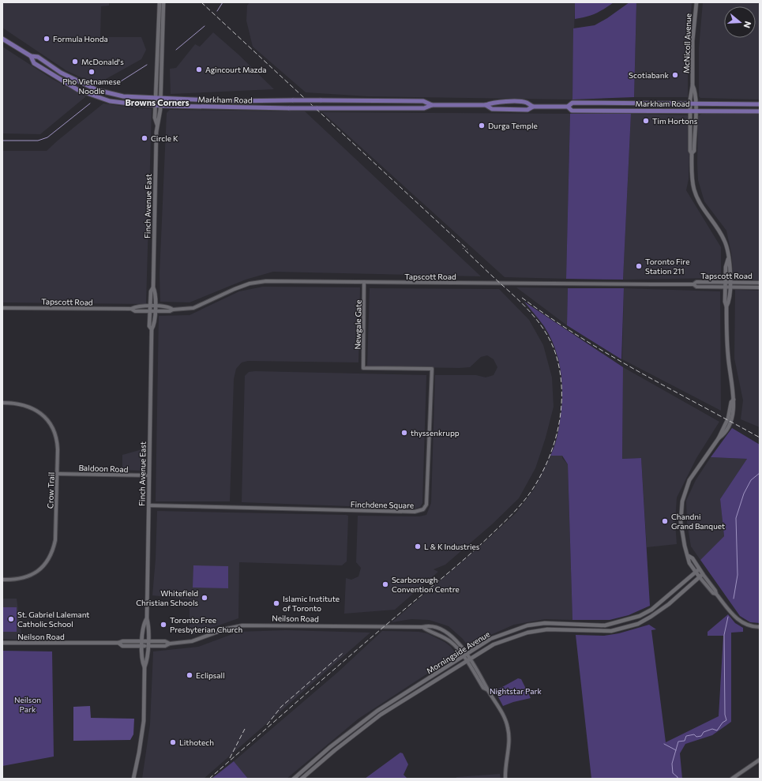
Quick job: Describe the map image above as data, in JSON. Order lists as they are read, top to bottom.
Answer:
{
  "streets": {
    "main road": [
      "McNicoll Avenue",
      "Markham Road",
      "Finch Avenue East",
      "Neilson Road",
      "Morningside Avenue"
    ],
    "street": [
      "Tapscott Road",
      "Newgale Gate",
      "Baldoon Road",
      "Crow Trail",
      "Finchdene Square"
    ]
  },
  "crossings": [
    ["McNicoll Avenue", "Markham Road"],
    ["McNicoll Avenue", "Tapscott Road"],
    ["McNicoll Avenue", "Morningside Avenue"],
    ["Markham Road", "Finch Avenue East"],
    ["Finch Avenue East", "Tapscott Road"],
    ["Finch Avenue East", "Baldoon Road"],
    ["Finch Avenue East", "Finchdene Square"],
    ["Finch Avenue East", "Neilson Road"],
    ["Tapscott Road", "Newgale Gate"],
    ["Newgale Gate", "Finchdene Square"],
    ["Baldoon Road", "Crow Trail"],
    ["Neilson Road", "Morningside Avenue"]
  ],
  "districts": ["Browns Corners"],
  "parks": ["Nightstar Park", "Neilson Park"],
  "places": [
    "Formula Honda",
    "McDonald's",
    "Agincourt Mazda",
    "Pho Vietnamese Noodle",
    "Scotiabank",
    "Tim Hortons",
    "Durga Temple",
    "Circle K",
    "Toronto Fire Station 211",
    "thyssenkrupp",
    "Chandni Grand Banquet",
    "L & K Industries",
    "Scarborough Convention Centre",
    "Whitefield Christian Schools",
    "Islamic Institute of Toronto",
    "St. Gabriel Lalemant Catholic School",
    "Toronto Free Presbyterian Church",
    "Eclipsall",
    "Lithotech"
  ],
  "north": "right"
}
